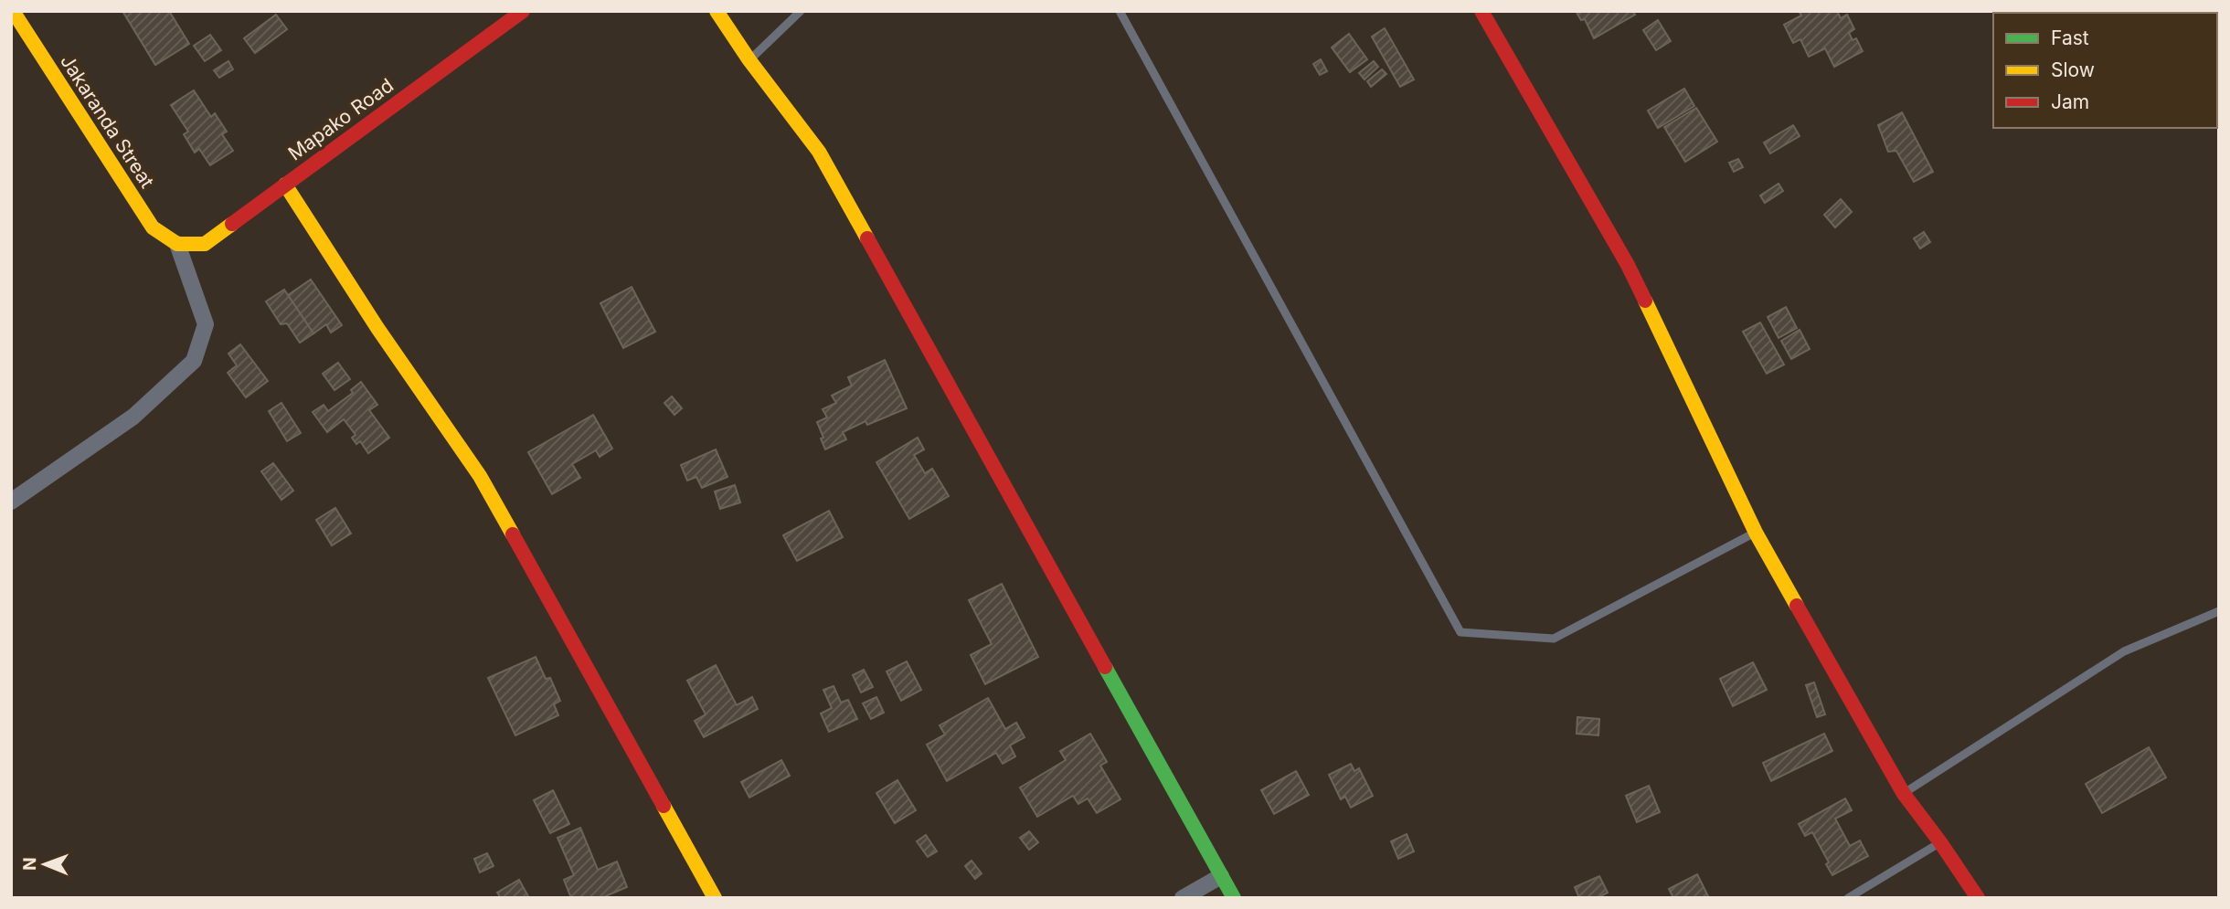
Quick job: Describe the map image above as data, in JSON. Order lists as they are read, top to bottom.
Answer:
{
  "streets": {
    "street": ["Mapako Road", "Jakaranda Streat"]
  },
  "crossings": [
    ["Mapako Road", "Jakaranda Streat"]
  ],
  "legend": ["Fast", "Slow", "Jam"],
  "north": "left"
}
